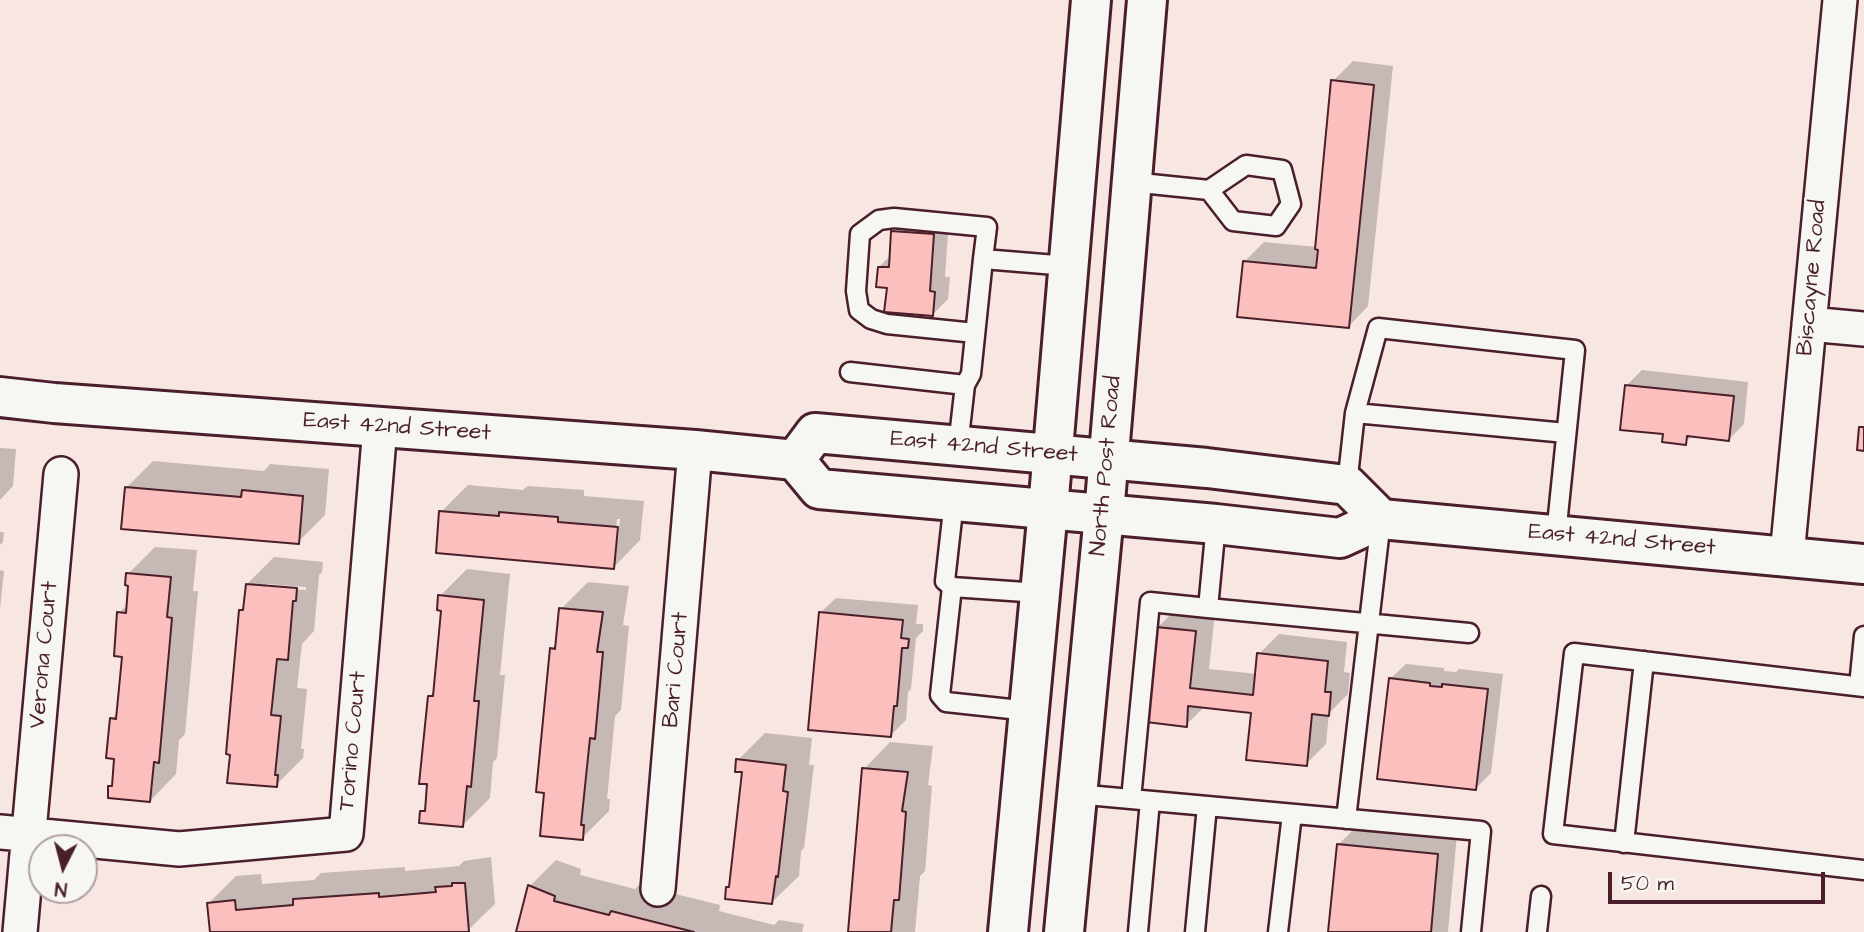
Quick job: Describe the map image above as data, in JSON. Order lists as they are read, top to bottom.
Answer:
{
  "streets": {
    "street": [
      "Biscayne Road",
      "East 42nd Street",
      "North Post Road",
      "Verona Court",
      "Bari Court",
      "Torino Court"
    ]
  },
  "crossings": [
    ["Biscayne Road", "East 42nd Street"],
    ["East 42nd Street", "North Post Road"],
    ["East 42nd Street", "Bari Court"],
    ["East 42nd Street", "Torino Court"],
    ["Verona Court", "Torino Court"]
  ],
  "scale_bar": "50 m",
  "north": "bottom"
}
